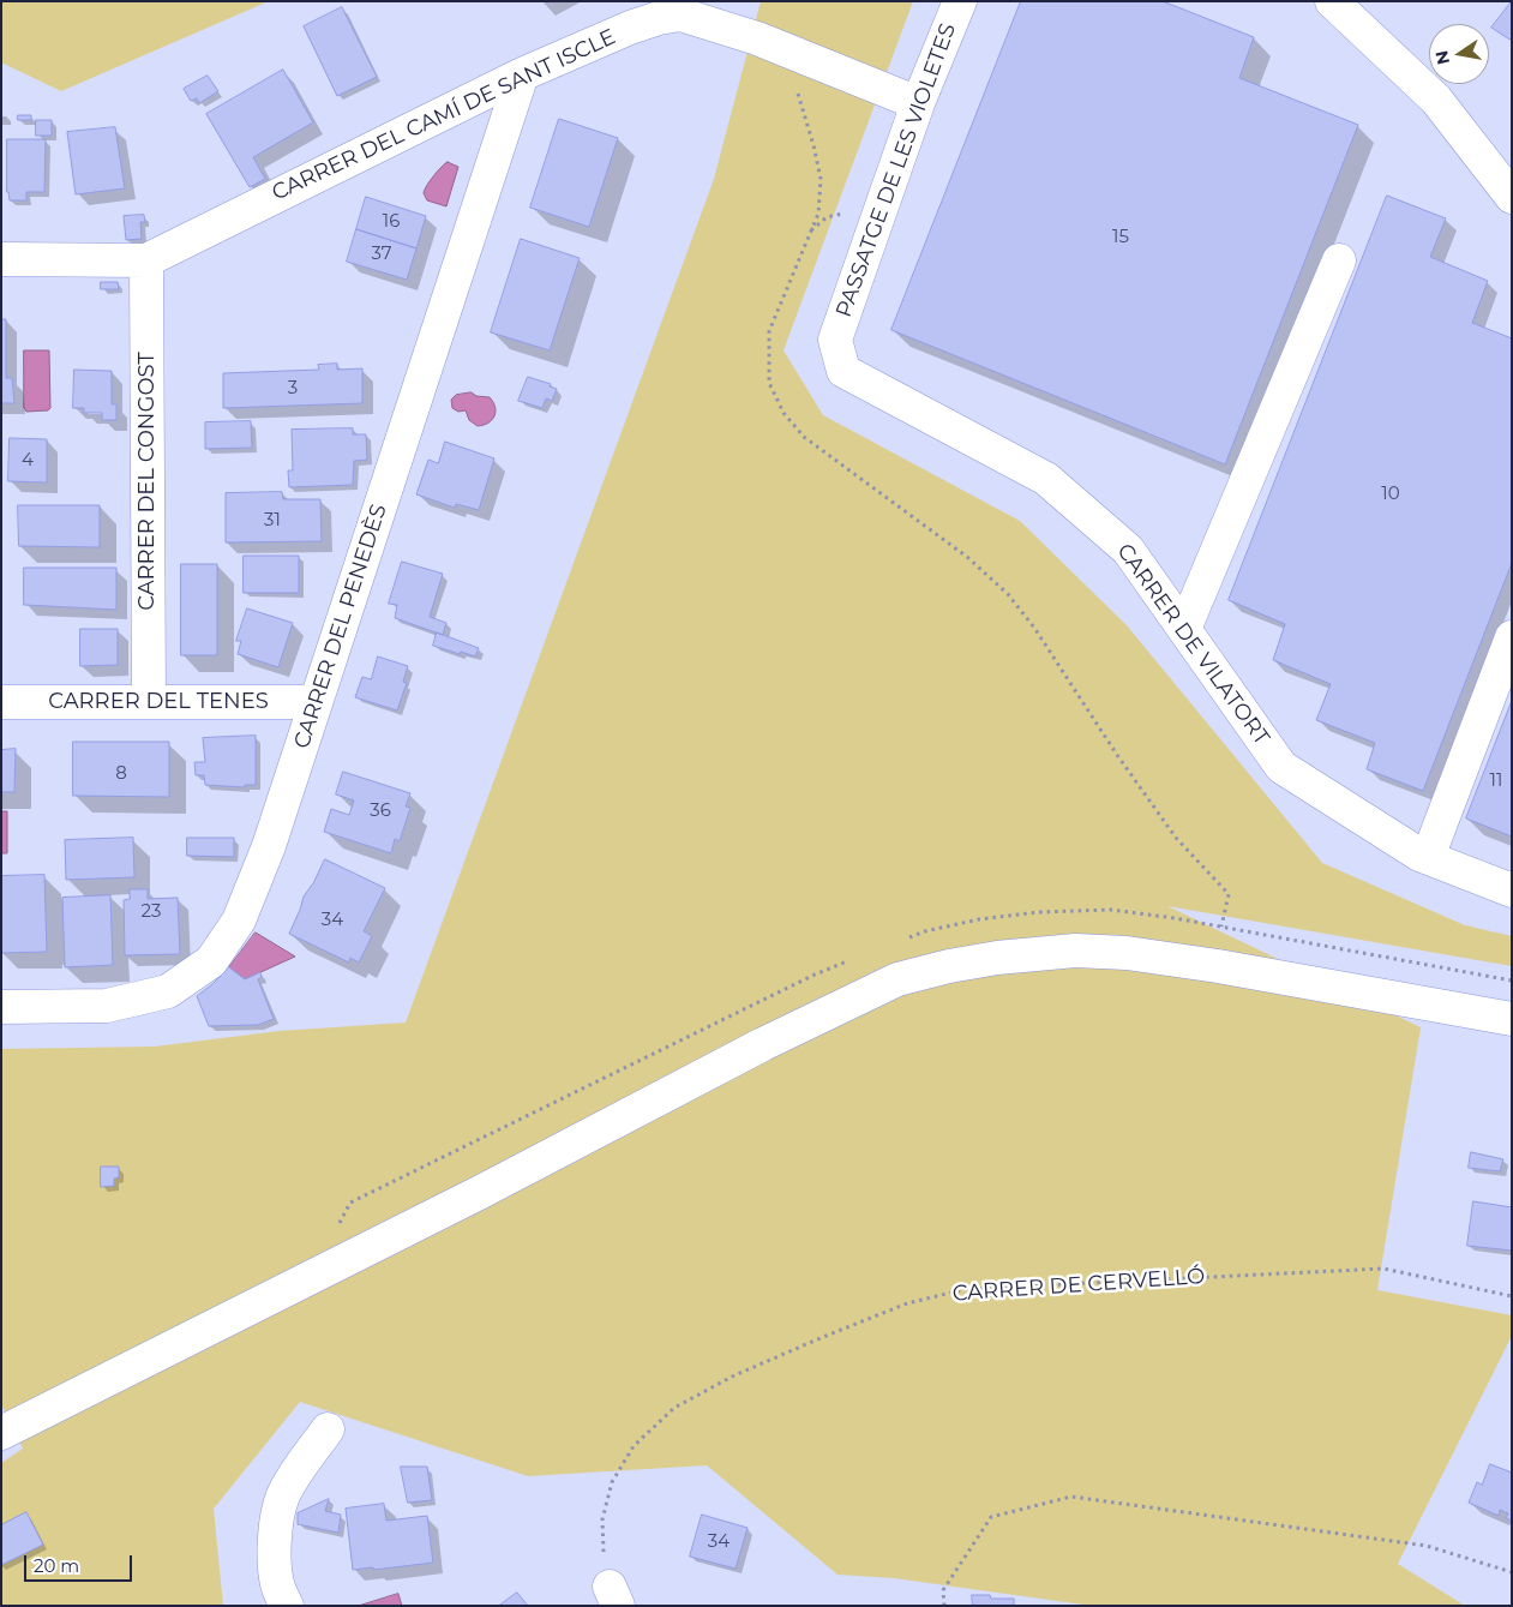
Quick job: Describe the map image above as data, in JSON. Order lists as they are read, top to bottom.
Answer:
{
  "streets": {
    "street": [
      "CARRER DEL CAMÍ DE SANT ISCLE",
      "PASSATGE DE LES VIOLETES",
      "CARRER DEL CONGOST",
      "CARRER DEL PENEDÈS",
      "CARRER DE VILATORT",
      "CARRER DEL TENES"
    ],
    "path": ["CARRER DE CERVELLÓ"]
  },
  "crossings": [
    ["CARRER DEL CAMÍ DE SANT ISCLE", "PASSATGE DE LES VIOLETES"],
    ["CARRER DEL CAMÍ DE SANT ISCLE", "CARRER DEL CONGOST"],
    ["CARRER DEL CAMÍ DE SANT ISCLE", "CARRER DEL PENEDÈS"],
    ["PASSATGE DE LES VIOLETES", "CARRER DE VILATORT"],
    ["CARRER DEL CONGOST", "CARRER DEL TENES"],
    ["CARRER DEL PENEDÈS", "CARRER DEL TENES"]
  ],
  "house_numbers": [
    "16",
    "15",
    "37",
    "3",
    "4",
    "10",
    "31",
    "8",
    "11",
    "36",
    "23",
    "34",
    "34"
  ],
  "scale_bar": "20 m",
  "north": "left"
}
